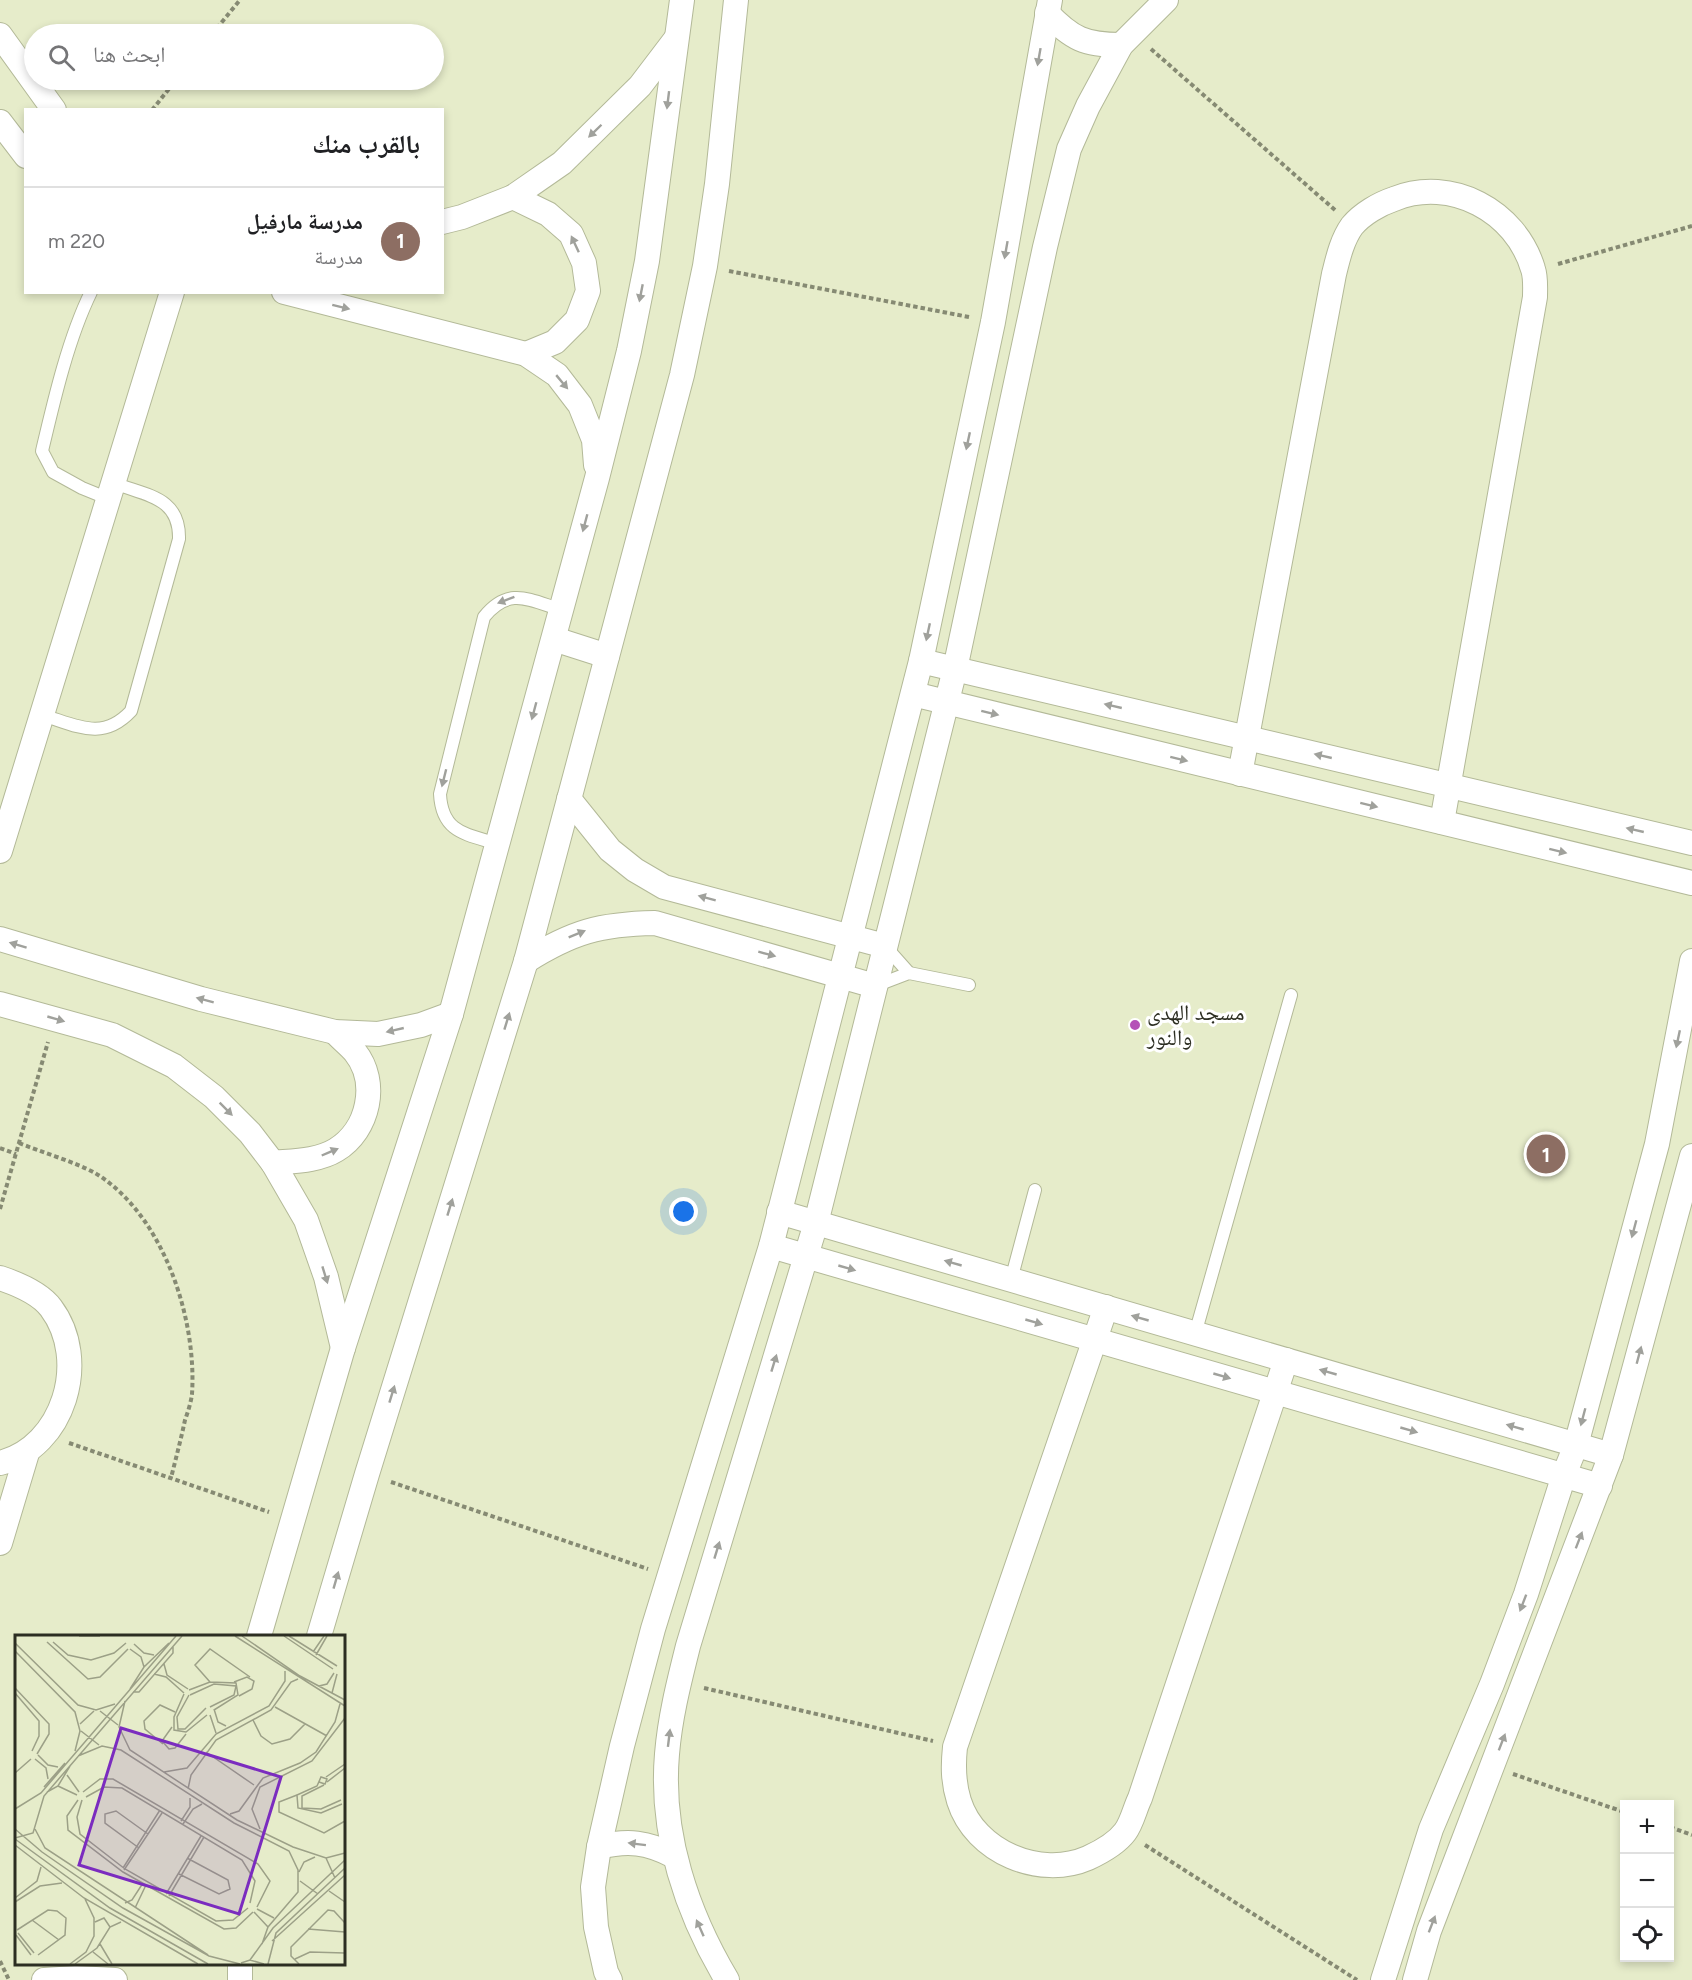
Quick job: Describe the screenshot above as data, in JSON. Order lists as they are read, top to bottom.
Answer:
{
  "places": ["مسجد الهدى والنور"],
  "page": {
    "search": "ابحث هنا",
    "heading": "بالقرب منك",
    "list": [
      {
        "mark": "1",
        "name": "مدرسة مارفيل",
        "note": "مدرسة",
        "value": "220 m"
      }
    ],
    "pins": "1",
    "map_buttons": ["+", "−"]
  }
}
